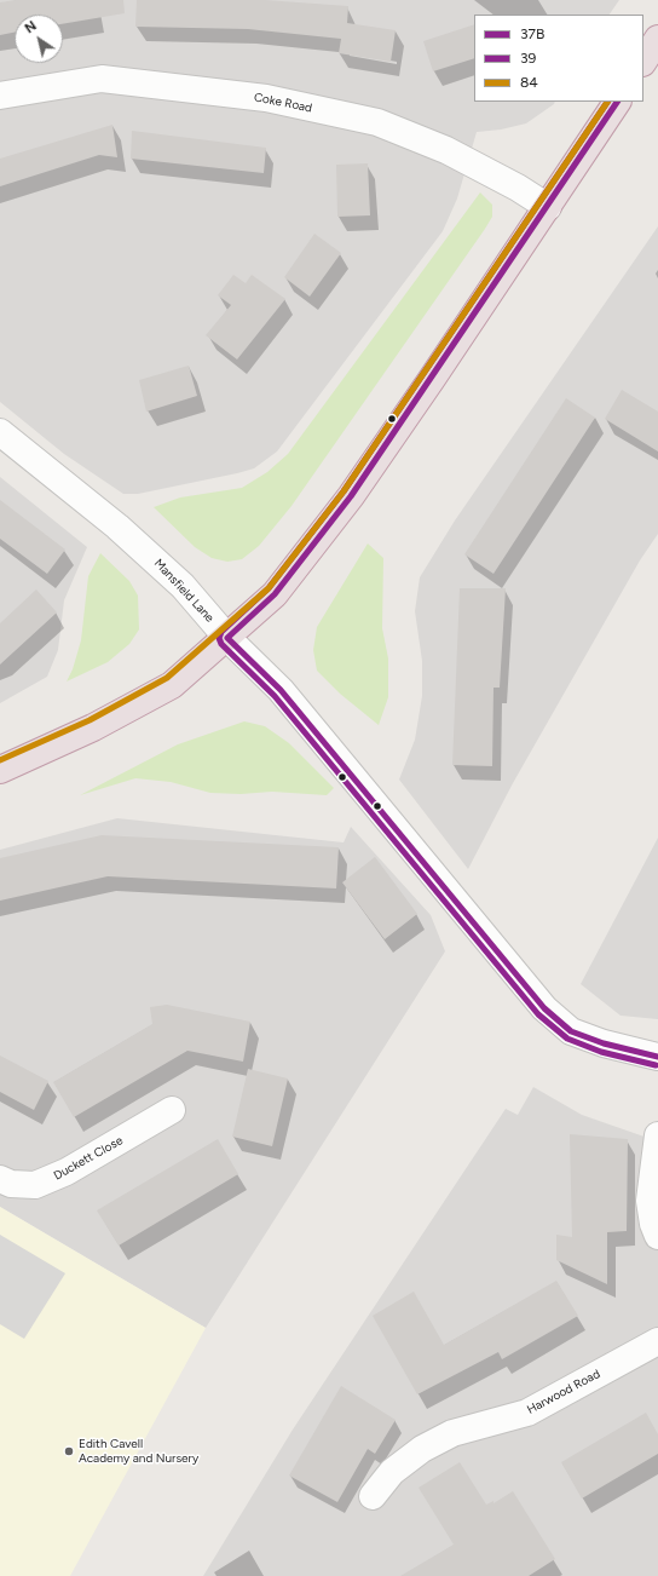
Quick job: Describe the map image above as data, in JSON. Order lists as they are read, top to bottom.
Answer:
{
  "streets": {
    "street": [
      "Coke Road",
      "Mansfield Lane",
      "Duckett Close",
      "Harwood Road"
    ]
  },
  "places": ["Edith Cavell Academy and Nursery"],
  "lines": ["transit line 37B", "transit line 39", "transit line 84"],
  "legend": ["37B", "39", "84"],
  "north": "top left"
}
